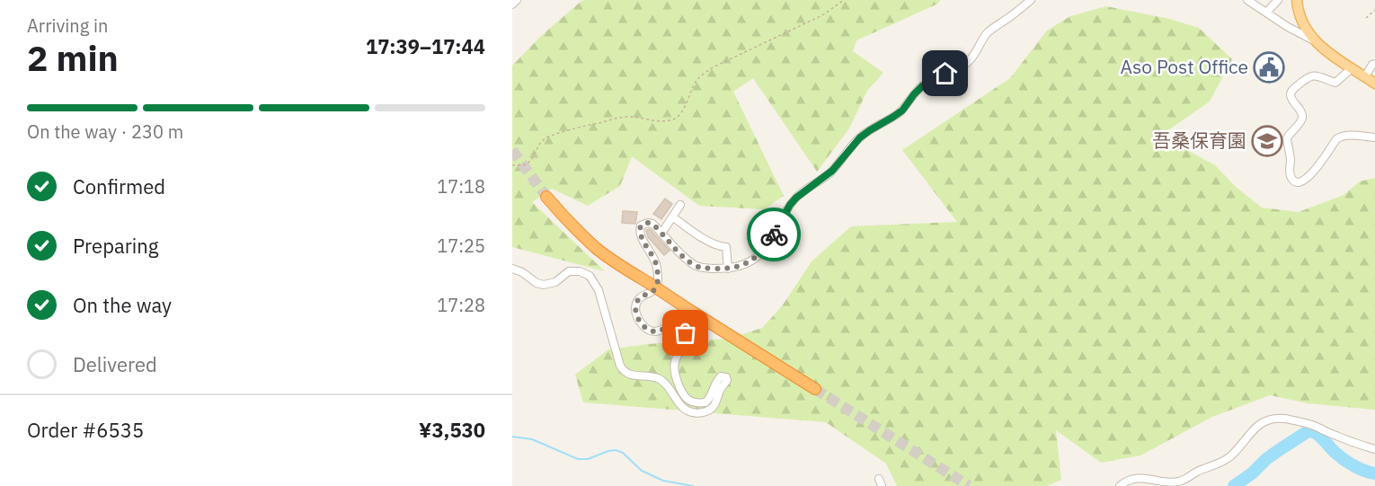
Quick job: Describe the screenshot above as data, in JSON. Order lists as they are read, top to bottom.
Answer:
{
  "places": {
    "public building": ["Aso Post Office"],
    "school or university": ["吾桑保育園"]
  },
  "page": {
    "heading": ["2 min", "Arriving in", "17:39–17:44"],
    "panel": ["Order #6535", "¥3,530"],
    "bar": "On the way · 230 m",
    "list": [
      ["Confirmed", "17:18"],
      ["Preparing", "17:25"],
      ["On the way", "17:28"],
      "Delivered"
    ]
  }
}
